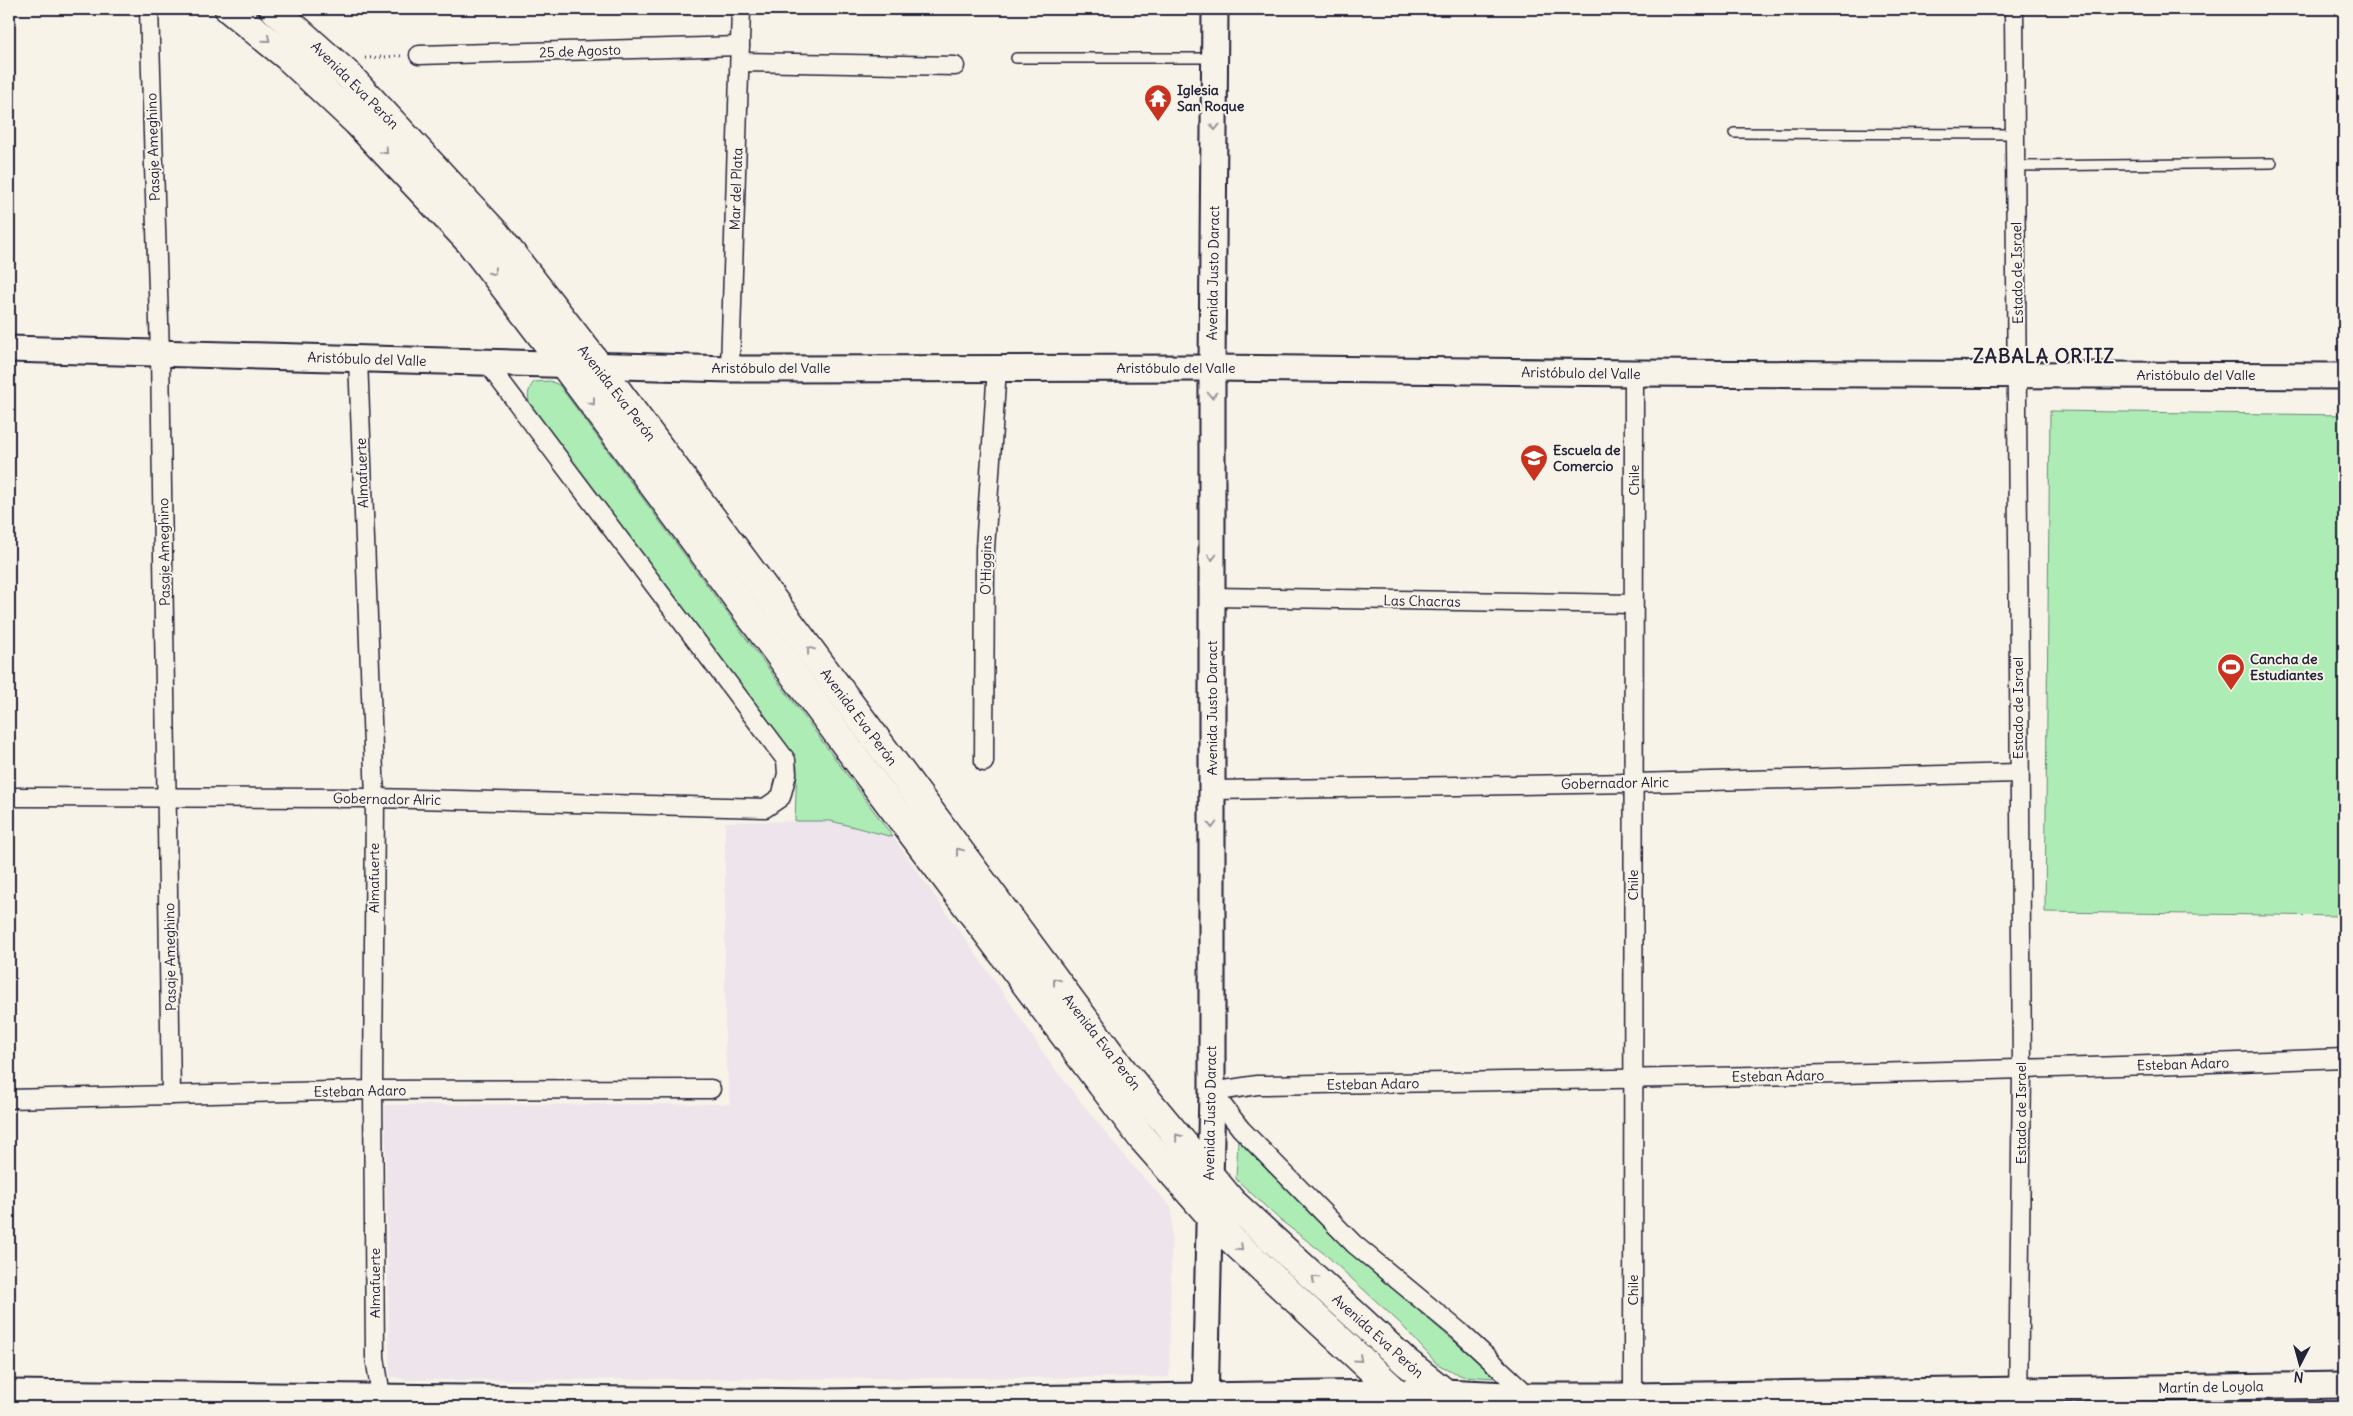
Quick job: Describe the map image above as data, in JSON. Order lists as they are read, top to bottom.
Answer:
{
  "streets": {
    "main road": [
      "Avenida Eva Perón",
      "Avenida Justo Daract",
      "Aristóbulo del Valle",
      "Martín de Loyola"
    ],
    "street": [
      "25 de Agosto",
      "Pasaje Ameghino",
      "Mar del Plata",
      "Estado de Israel",
      "Almafuerte",
      "Chile",
      "O'Higgins",
      "Las Chacras",
      "Gobernador Alric",
      "Esteban Adaro"
    ]
  },
  "crossings": [
    ["25 de Agosto", "Mar del Plata"],
    ["Avenida Eva Perón", "Avenida Justo Daract"],
    ["Avenida Eva Perón", "Aristóbulo del Valle"],
    ["Avenida Eva Perón", "Martín de Loyola"],
    ["Pasaje Ameghino", "Aristóbulo del Valle"],
    ["Pasaje Ameghino", "Gobernador Alric"],
    ["Pasaje Ameghino", "Esteban Adaro"],
    ["Mar del Plata", "Aristóbulo del Valle"],
    ["Avenida Justo Daract", "Aristóbulo del Valle"],
    ["Avenida Justo Daract", "Las Chacras"],
    ["Avenida Justo Daract", "Gobernador Alric"],
    ["Avenida Justo Daract", "Esteban Adaro"],
    ["Avenida Justo Daract", "Martín de Loyola"],
    ["Estado de Israel", "Aristóbulo del Valle"],
    ["Estado de Israel", "Gobernador Alric"],
    ["Estado de Israel", "Esteban Adaro"],
    ["Estado de Israel", "Martín de Loyola"],
    ["Aristóbulo del Valle", "Almafuerte"],
    ["Aristóbulo del Valle", "Chile"],
    ["Aristóbulo del Valle", "O'Higgins"],
    ["Aristóbulo del Valle", "Gobernador Alric"],
    ["Almafuerte", "Gobernador Alric"],
    ["Almafuerte", "Esteban Adaro"],
    ["Almafuerte", "Martín de Loyola"],
    ["Chile", "Las Chacras"],
    ["Chile", "Gobernador Alric"],
    ["Chile", "Esteban Adaro"],
    ["Chile", "Martín de Loyola"]
  ],
  "one_way": ["Avenida Justo Daract"],
  "districts": ["ZABALA ORTIZ"],
  "places": {
    "temple": ["Iglesia San Roque"],
    "school or university": ["Escuela de Comercio"],
    "sports": ["Cancha de Estudiantes"]
  },
  "north": "bottom"
}
